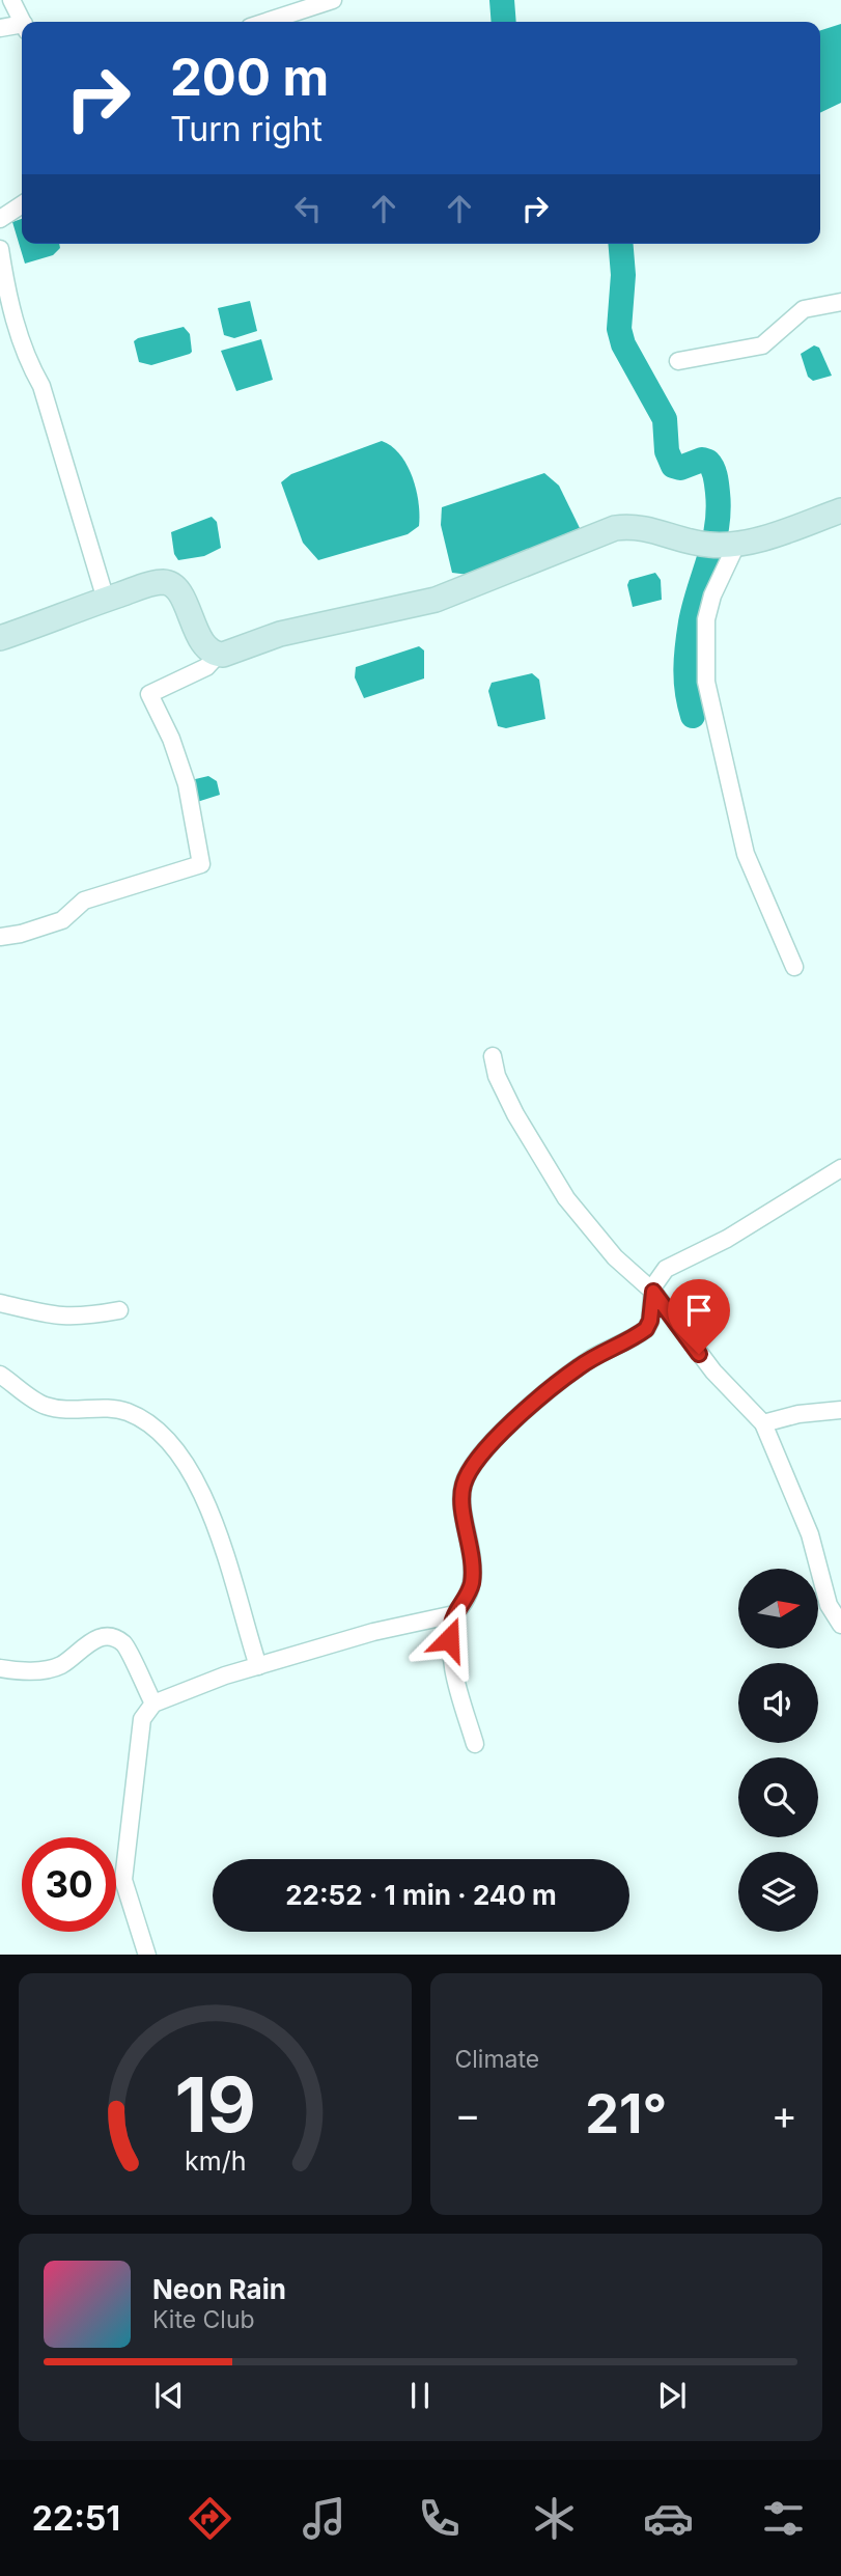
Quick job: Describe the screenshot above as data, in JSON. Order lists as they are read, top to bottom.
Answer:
{
  "north": "right",
  "page": {
    "turn": ["200 m", "Turn right"],
    "limit": "30",
    "trip": "22:52 · 1 min · 240 m",
    "tile": "Climate",
    "heat": ["−", "21°", "+"],
    "song": ["Neon Rain", "Kite Club"],
    "tabs": "22:51",
    "gauge": ["19", "km/h"]
  }
}
